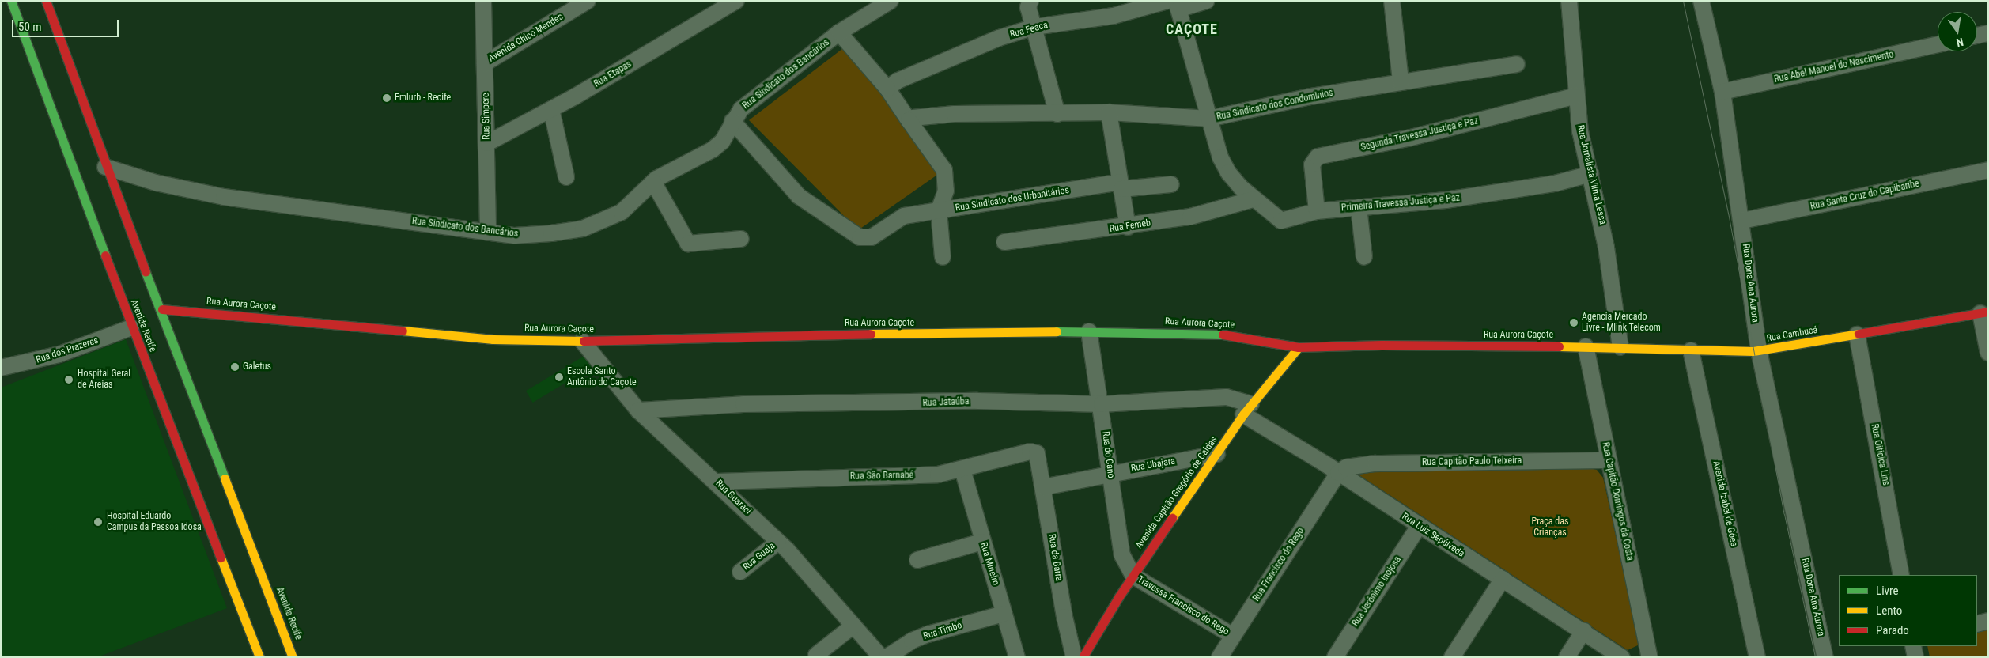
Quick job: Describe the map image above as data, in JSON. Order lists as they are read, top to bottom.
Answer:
{
  "streets": {
    "main road": [
      "Rua Aurora Caçote",
      "Avenida Recife",
      "Rua Cambucá",
      "Avenida Capitão Gregório de Caldas"
    ],
    "street": [
      "Rua Feaca",
      "Avenida Chico Mendes",
      "Rua Abel Manoel do Nascimento",
      "Rua Etapas",
      "Rua Sindicato dos Bancários",
      "Rua Sindicato dos Condominios",
      "Rua Simpere",
      "Segunda Travessa Justiça e Paz",
      "Rua Jornalista Vilma Lessa",
      "Rua Santa Cruz do Capibaribe",
      "Rua Sindicato dos Urbanitários",
      "Primeira Travessa Justiça e Paz",
      "Rua Femeb",
      "Rua Dona Ana Aurora",
      "Rua dos Prazeres",
      "Rua Jataúba",
      "Rua do Cano",
      "Rua Oiticica Lins",
      "Rua Capitão Paulo Teixeira",
      "Rua Ubajara",
      "Rua São Barnabé",
      "Rua Guaraci",
      "Rua Capitão Domingos da Costa",
      "Avenida Izabel de Góes",
      "Rua Luiz Sepúlveda",
      "Rua Guaja",
      "Rua da Barra",
      "Rua Mineiro",
      "Rua Francisco do Rego",
      "Rua Jerônimo Inojosa",
      "Travessa Francisco do Rego",
      "Rua Timbó"
    ]
  },
  "crossings": [
    ["Avenida Chico Mendes", "Rua Simpere"],
    ["Rua Abel Manoel do Nascimento", "Rua Dona Ana Aurora"],
    ["Rua Etapas", "Rua Simpere"],
    ["Rua Sindicato dos Bancários", "Rua Simpere"],
    ["Rua Sindicato dos Bancários", "Rua Sindicato dos Urbanitários"],
    ["Rua Sindicato dos Bancários", "Avenida Recife"],
    ["Segunda Travessa Justiça e Paz", "Rua Jornalista Vilma Lessa"],
    ["Segunda Travessa Justiça e Paz", "Primeira Travessa Justiça e Paz"],
    ["Rua Jornalista Vilma Lessa", "Primeira Travessa Justiça e Paz"],
    ["Rua Jornalista Vilma Lessa", "Rua Cambucá"],
    ["Rua Santa Cruz do Capibaribe", "Rua Dona Ana Aurora"],
    ["Primeira Travessa Justiça e Paz", "Rua Femeb"],
    ["Rua Dona Ana Aurora", "Rua Cambucá"],
    ["Rua Aurora Caçote", "Avenida Recife"],
    ["Rua Aurora Caçote", "Rua Cambucá"],
    ["Rua Aurora Caçote", "Rua do Cano"],
    ["Rua Aurora Caçote", "Avenida Capitão Gregório de Caldas"],
    ["Rua Aurora Caçote", "Rua Guaraci"],
    ["Rua Aurora Caçote", "Rua Capitão Domingos da Costa"],
    ["Avenida Recife", "Rua dos Prazeres"],
    ["Rua Cambucá", "Rua Oiticica Lins"],
    ["Rua Cambucá", "Rua Capitão Domingos da Costa"],
    ["Rua Cambucá", "Avenida Izabel de Góes"],
    ["Rua Jataúba", "Rua do Cano"],
    ["Rua Jataúba", "Avenida Capitão Gregório de Caldas"],
    ["Rua Jataúba", "Rua Guaraci"],
    ["Rua Jataúba", "Rua Luiz Sepúlveda"],
    ["Rua do Cano", "Rua Ubajara"],
    ["Rua do Cano", "Avenida Capitão Gregório de Caldas"],
    ["Rua do Cano", "Travessa Francisco do Rego"],
    ["Rua Capitão Paulo Teixeira", "Rua Capitão Domingos da Costa"],
    ["Rua Capitão Paulo Teixeira", "Rua Luiz Sepúlveda"],
    ["Rua Capitão Paulo Teixeira", "Rua Francisco do Rego"],
    ["Rua Ubajara", "Avenida Capitão Gregório de Caldas"],
    ["Rua Ubajara", "Rua da Barra"],
    ["Rua São Barnabé", "Rua Guaraci"],
    ["Rua São Barnabé", "Rua da Barra"],
    ["Rua São Barnabé", "Rua Mineiro"],
    ["Avenida Capitão Gregório de Caldas", "Rua Luiz Sepúlveda"],
    ["Avenida Capitão Gregório de Caldas", "Travessa Francisco do Rego"],
    ["Rua Guaraci", "Rua Guaja"],
    ["Rua Luiz Sepúlveda", "Rua Francisco do Rego"],
    ["Rua Luiz Sepúlveda", "Rua Jerônimo Inojosa"],
    ["Rua Mineiro", "Rua Timbó"],
    ["Rua Francisco do Rego", "Travessa Francisco do Rego"]
  ],
  "districts": ["CAÇOTE"],
  "parks": ["Praça das Crianças"],
  "places": [
    "Emlurb - Recife",
    "Agencia Mercado Livre - Mlink Telecom",
    "Galetus",
    "Escola Santo Antônio do Caçote",
    "Hospital Geral de Areias",
    "Hospital Eduardo Campus da Pessoa Idosa"
  ],
  "legend": ["Livre", "Lento", "Parado"],
  "scale_bar": "50 m",
  "north": "bottom"
}
